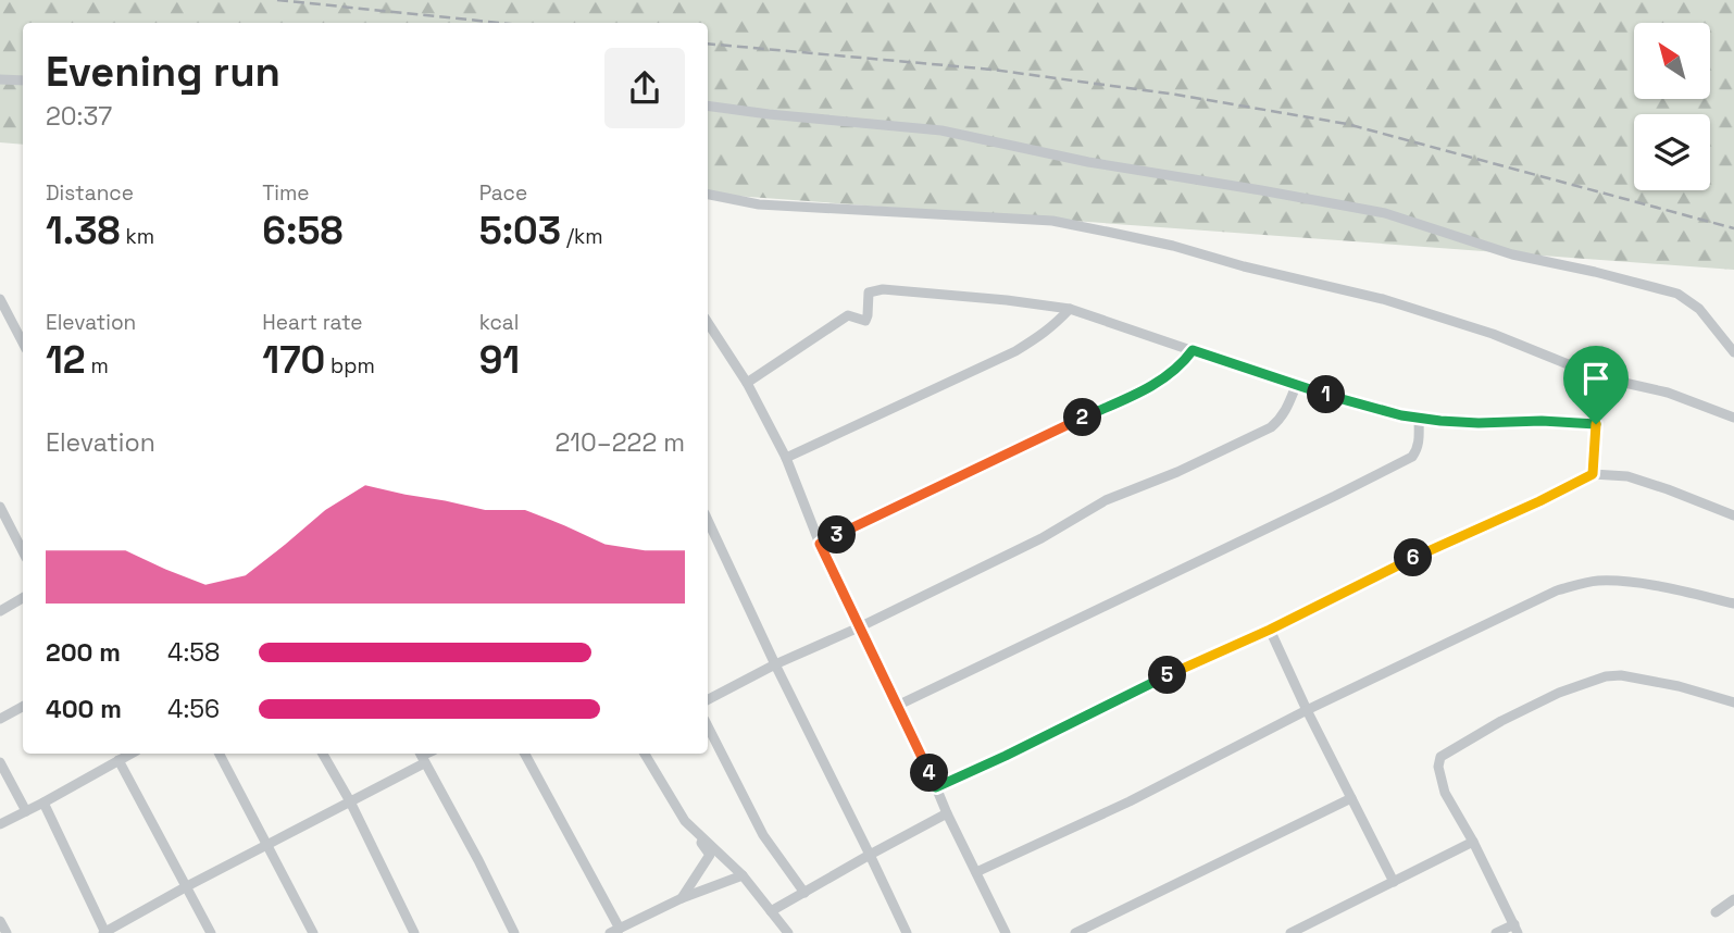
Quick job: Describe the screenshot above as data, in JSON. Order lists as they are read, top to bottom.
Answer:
{
  "north": "top left",
  "page": {
    "heading": ["Evening run", "20:37"],
    "stats": [
      ["Distance", "1.38 km"],
      ["Time", "6:58"],
      ["Pace", "5:03 /km"],
      ["Elevation", "12 m"],
      ["Heart rate", "170 bpm"],
      ["kcal", "91"]
    ],
    "pins": [
      "1",
      "2",
      "3",
      "6",
      "5",
      "4"
    ],
    "chart": ["Elevation", "210–222 m"],
    "list": [
      {
        "name": "200 m",
        "note": "4:58"
      },
      {
        "name": "400 m",
        "note": "4:56"
      }
    ]
  }
}
